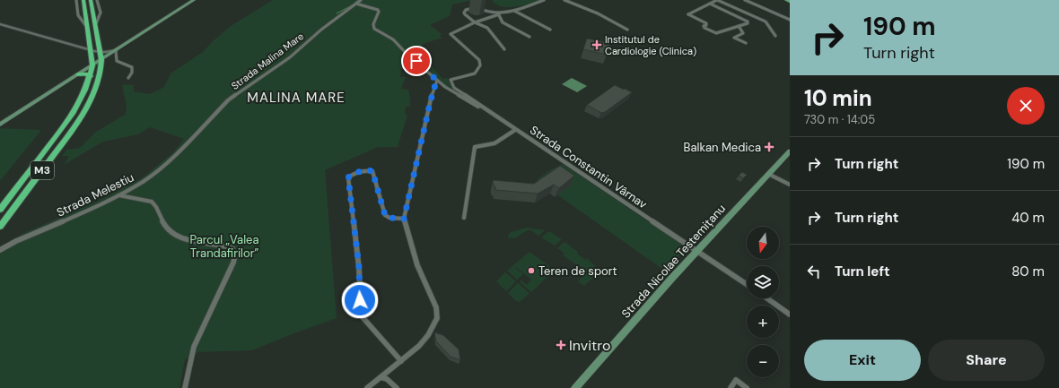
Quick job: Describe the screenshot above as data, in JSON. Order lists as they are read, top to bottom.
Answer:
{
  "streets": {
    "highway": ["M3"],
    "main road": ["Strada Nicolae Testemițanu"],
    "street": ["Strada Malina Mare", "Strada Constantin Vârnav", "Strada Melestiu"]
  },
  "crossings": [
    ["Strada Malina Mare", "Strada Melestiu"],
    ["Strada Constantin Vârnav", "Strada Nicolae Testemițanu"]
  ],
  "districts": ["MALINA MARE"],
  "parks": ["Parcul „Valea Trandafirilor”"],
  "places": {
    "health": ["Institutul de Cardiologie (Clinica)", "Balkan Medica", "Invitro"],
    "other": ["Teren de sport"]
  },
  "north": "bottom",
  "page": {
    "turn": ["190 m", "Turn right"],
    "heading": ["10 min", "730 m · 14:05"],
    "list": [
      {
        "name": "Turn right",
        "value": "190 m"
      },
      {
        "name": "Turn right",
        "value": "40 m"
      },
      {
        "name": "Turn left",
        "value": "80 m"
      }
    ],
    "map_buttons": ["+", "−"],
    "buttons": ["Exit", "Share"]
  }
}
